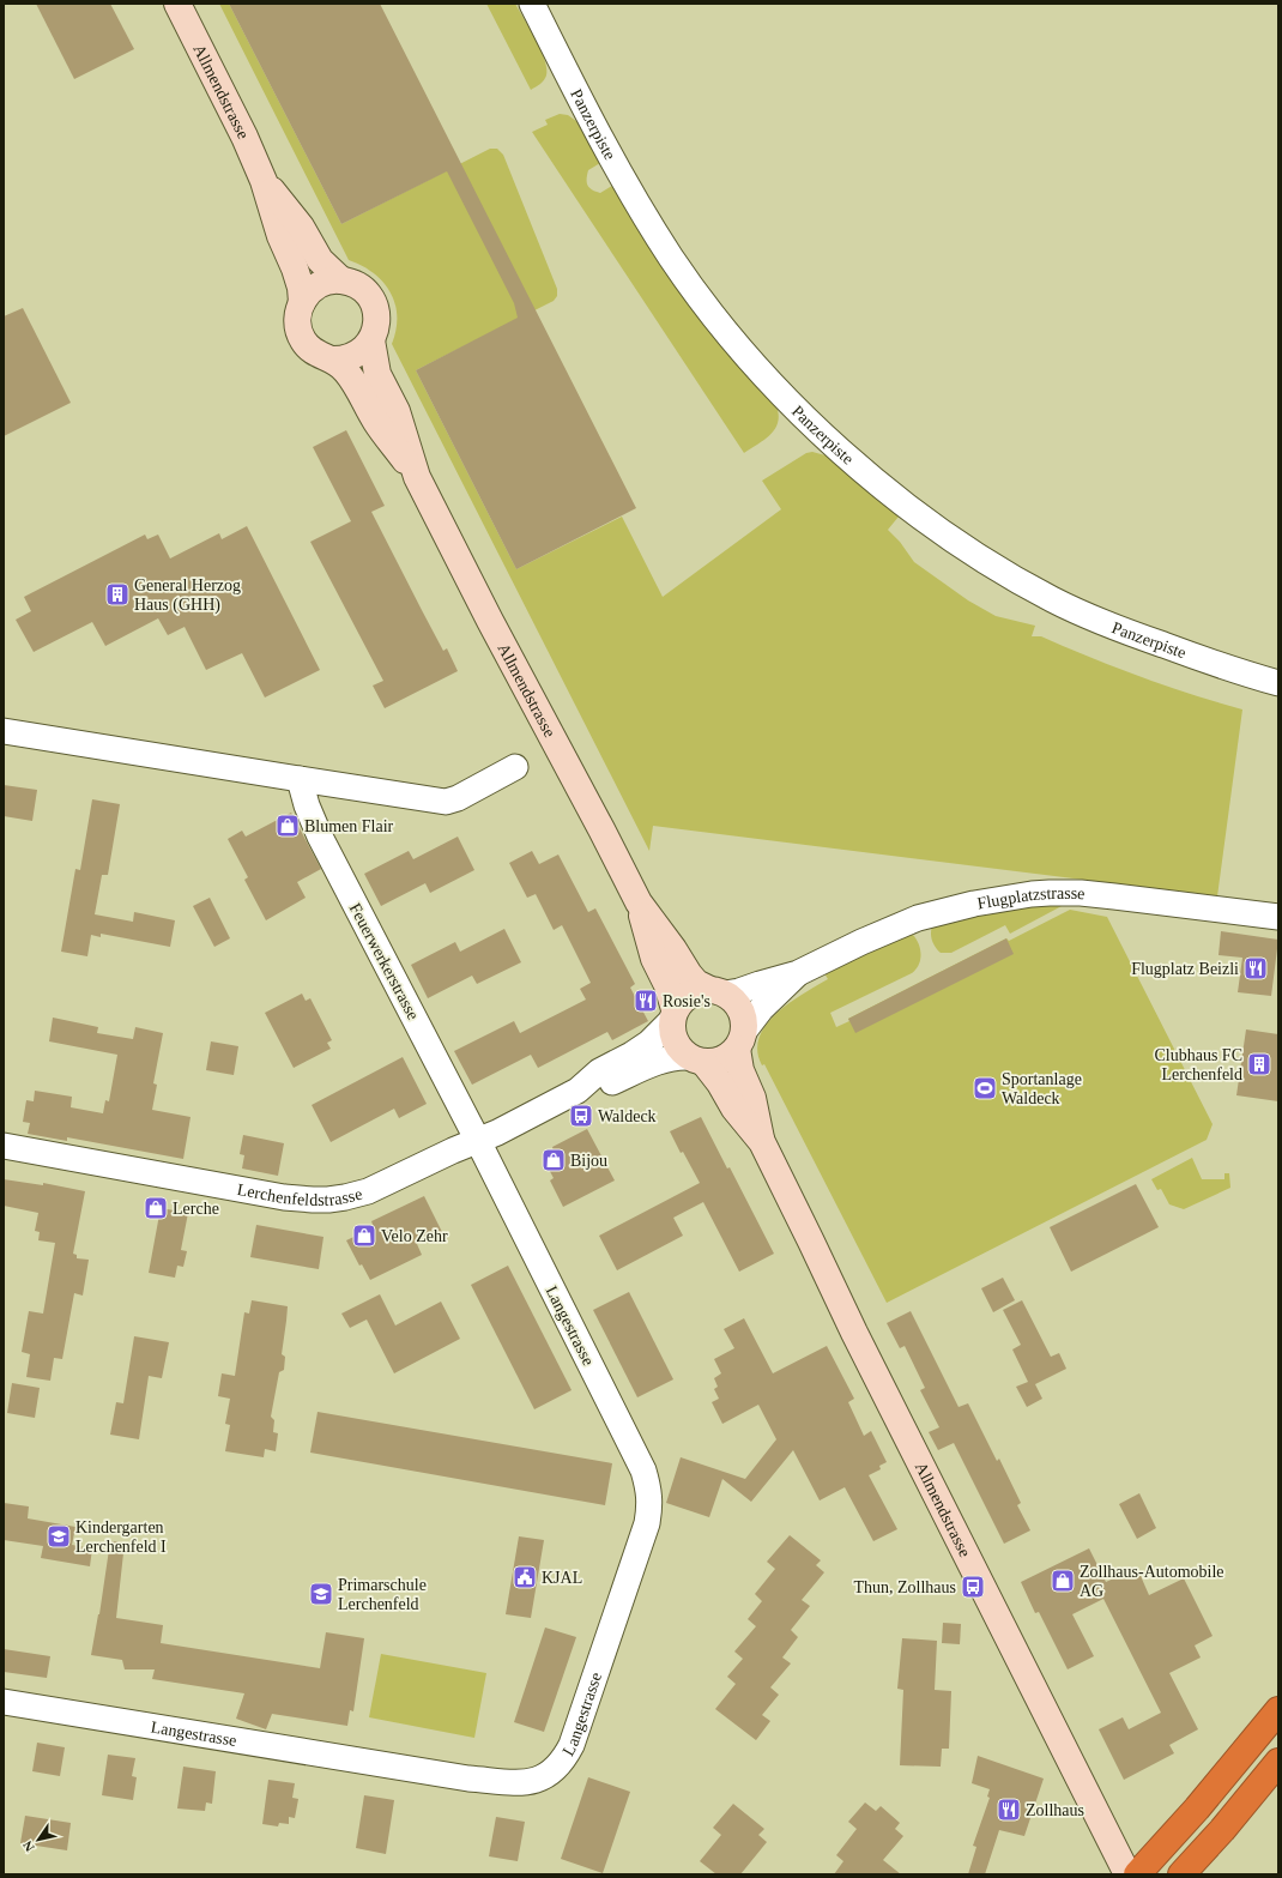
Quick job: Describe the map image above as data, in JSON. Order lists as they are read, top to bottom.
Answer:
{
  "streets": {
    "main road": ["Allmendstrasse"],
    "street": [
      "Panzerpiste",
      "Flugplatzstrasse",
      "Feuerwerkerstrasse",
      "Lerchenfeldstrasse",
      "Langestrasse"
    ]
  },
  "crossings": [
    ["Allmendstrasse", "Flugplatzstrasse"],
    ["Allmendstrasse", "Lerchenfeldstrasse"],
    ["Flugplatzstrasse", "Lerchenfeldstrasse"],
    ["Feuerwerkerstrasse", "Lerchenfeldstrasse"],
    ["Feuerwerkerstrasse", "Langestrasse"],
    ["Lerchenfeldstrasse", "Langestrasse"]
  ],
  "places": {
    "building": ["General Herzog Haus (GHH)", "Clubhaus FC Lerchenfeld"],
    "shop": [
      "Blumen Flair",
      "Bijou",
      "Lerche",
      "Velo Zehr",
      "Zollhaus-Automobile AG"
    ],
    "restaurant": ["Flugplatz Beizli", "Rosie's", "Zollhaus"],
    "sports": ["Sportanlage Waldeck"],
    "bus stop": ["Waldeck", "Thun, Zollhaus"],
    "school or university": ["Kindergarten Lerchenfeld I", "Primarschule Lerchenfeld"],
    "public building": ["KJAL"]
  },
  "north": "bottom left"
}
